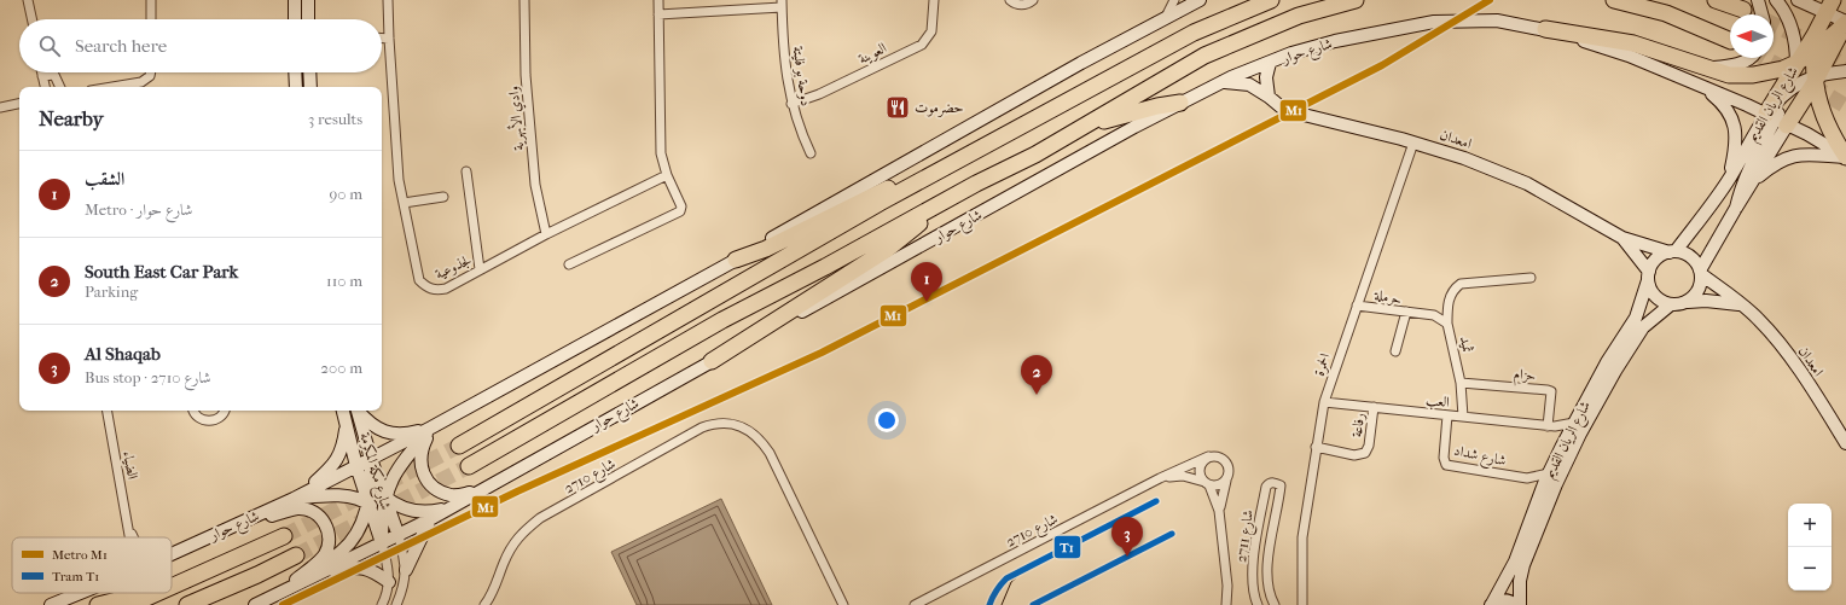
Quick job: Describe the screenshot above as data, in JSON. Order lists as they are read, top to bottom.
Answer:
{
  "streets": {
    "highway": ["شارع حوار", "شارع الريان القديم"],
    "main road": ["امعدان", "شارع مكة المكرمة"],
    "street": [
      "العوينة",
      "دوحة بو فليتة",
      "وادي الأبهرية",
      "لجذوعية",
      "حرملة",
      "ثميد",
      "الحمرة",
      "حزام",
      "العب",
      "رفاعة",
      "شارع شداد",
      "الضياء",
      "شارع 2710",
      "شارع 2711"
    ]
  },
  "crossings": [
    ["شارع حوار", "شارع الريان القديم"],
    ["شارع حوار", "امعدان"],
    ["شارع حوار", "شارع مكة المكرمة"],
    ["العوينة", "دوحة بو فليتة"],
    ["شارع الريان القديم", "امعدان"],
    ["شارع الريان القديم", "العب"],
    ["شارع الريان القديم", "شارع شداد"],
    ["وادي الأبهرية", "لجذوعية"],
    ["امعدان", "الحمرة"],
    ["حرملة", "ثميد"],
    ["حرملة", "الحمرة"],
    ["ثميد", "حزام"],
    ["ثميد", "العب"],
    ["الحمرة", "العب"],
    ["الحمرة", "رفاعة"],
    ["حزام", "العب"],
    ["العب", "رفاعة"],
    ["العب", "شارع شداد"]
  ],
  "places": {
    "restaurant": ["حضرموت"]
  },
  "lines": ["metro line M1", "tram line T1"],
  "legend": ["Metro M1", "Tram T1"],
  "north": "left",
  "page": {
    "search": "Search here",
    "heading": ["Nearby", "3 results"],
    "list": [
      {
        "mark": "1",
        "name": "الشقب",
        "note": "Metro · شارع حوار",
        "value": "90 m"
      },
      {
        "mark": "2",
        "name": "South East Car Park",
        "note": "Parking",
        "value": "110 m"
      },
      {
        "mark": "3",
        "name": "Al Shaqab",
        "note": "Bus stop · شارع 2710",
        "value": "200 m"
      }
    ],
    "pins": ["1", "2", "3"],
    "map_buttons": ["+", "−"]
  }
}
